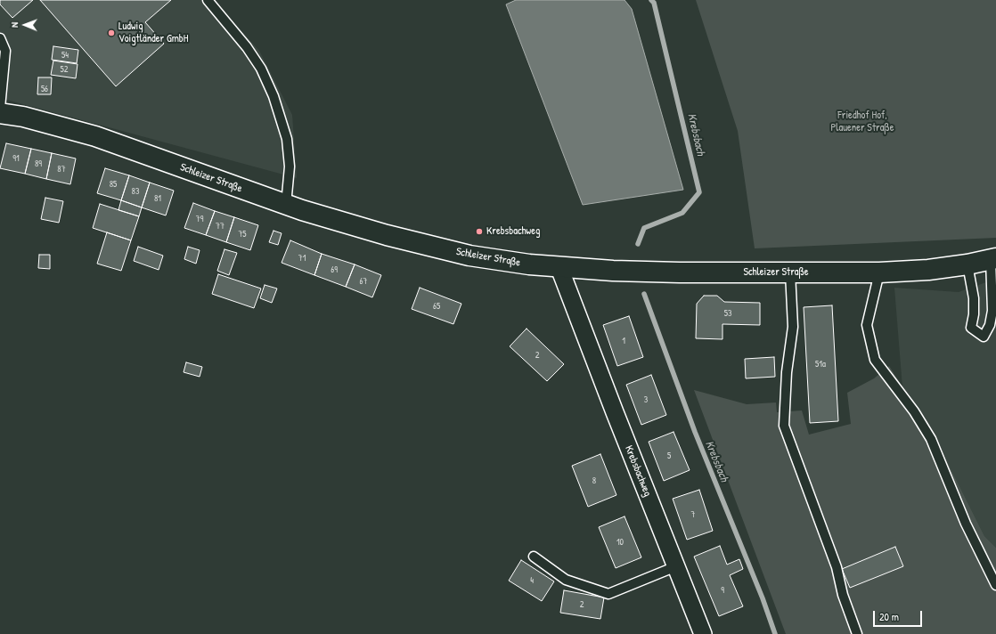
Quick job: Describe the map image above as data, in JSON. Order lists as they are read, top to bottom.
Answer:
{
  "streets": {
    "main road": ["Schleizer Straße"],
    "street": ["Krebsbachweg"]
  },
  "crossings": [
    ["Schleizer Straße", "Krebsbachweg"]
  ],
  "water": ["Krebsbach"],
  "parks": ["Friedhof Hof, Plauener Straße"],
  "places": ["Ludwig Voigtländer GmbH", "Krebsbachweg"],
  "house_numbers": [
    "54",
    "52",
    "56",
    "91",
    "89",
    "87",
    "85",
    "83",
    "81",
    "79",
    "77",
    "75",
    "71",
    "69",
    "67",
    "65",
    "53",
    "1",
    "2",
    "51a",
    "3",
    "5",
    "8",
    "7",
    "10",
    "4",
    "9",
    "2"
  ],
  "scale_bar": "20 m",
  "north": "left"
}
